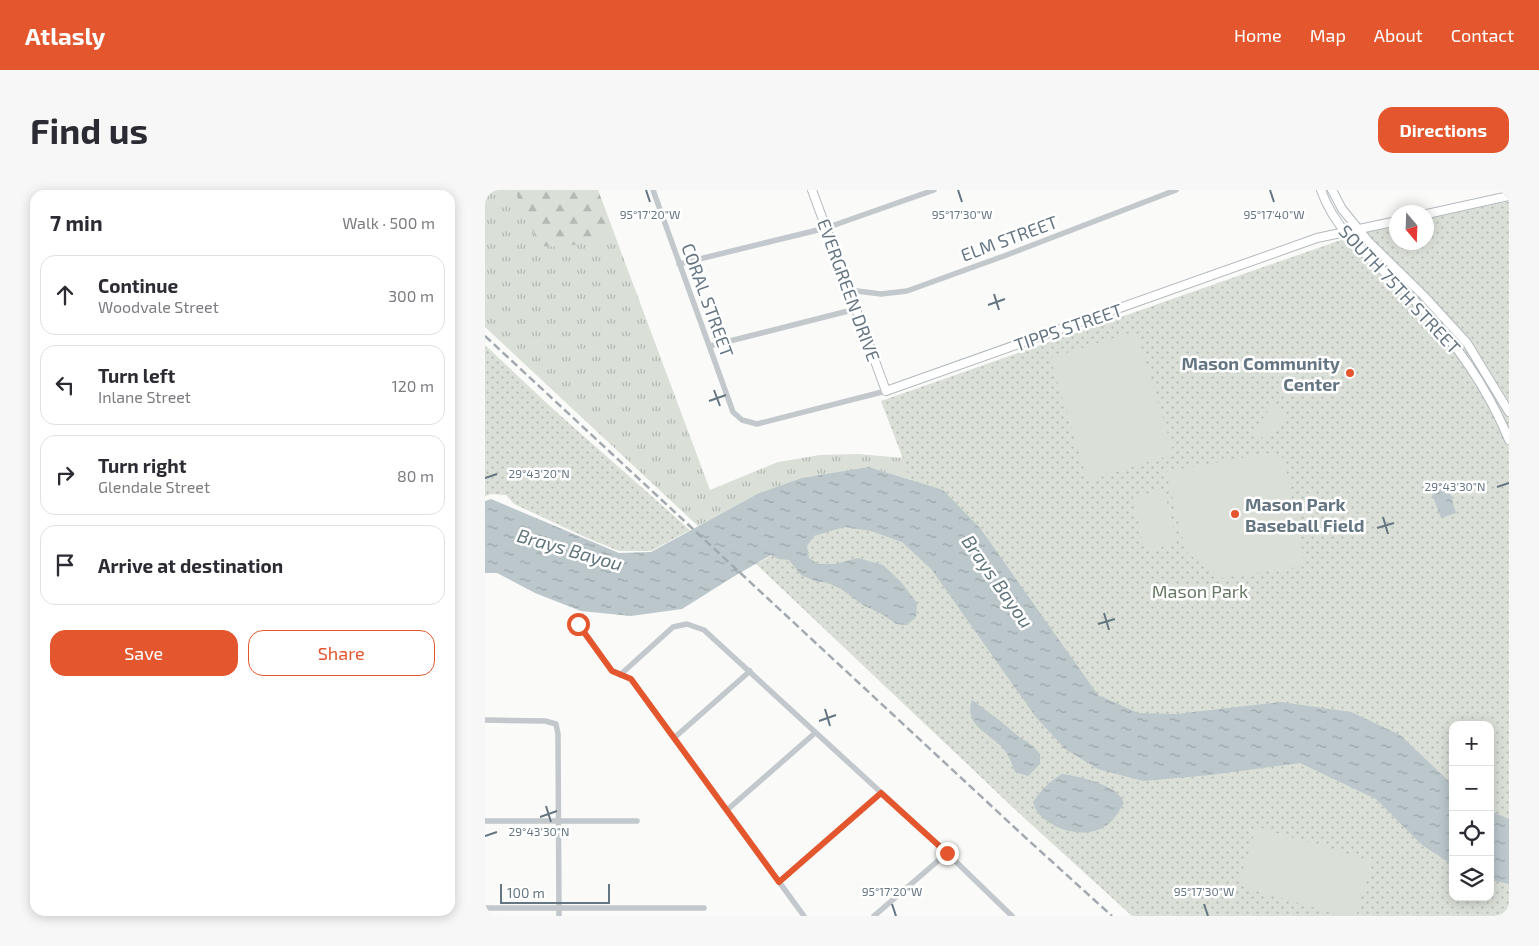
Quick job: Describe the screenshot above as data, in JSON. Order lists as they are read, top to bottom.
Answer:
{
  "streets": {
    "street": [
      "ELM STREET",
      "SOUTH 75TH STREET",
      "EVERGREEN DRIVE",
      "CORAL STREET",
      "TIPPS STREET"
    ]
  },
  "crossings": [
    ["ELM STREET", "EVERGREEN DRIVE"],
    ["SOUTH 75TH STREET", "TIPPS STREET"],
    ["EVERGREEN DRIVE", "TIPPS STREET"],
    ["CORAL STREET", "TIPPS STREET"]
  ],
  "water": ["Brays Bayou"],
  "parks": ["Mason Park"],
  "places": ["Mason Community Center", "Mason Park Baseball Field"],
  "scale_bar": "100 m",
  "north": "bottom",
  "page": {
    "header": "Atlasly",
    "nav": [
      "Home",
      "Map",
      "About",
      "Contact"
    ],
    "buttons": [
      "Directions",
      ["Save", "Share"]
    ],
    "title": "Find us",
    "heading": ["7 min", "Walk · 500 m"],
    "list": [
      ["Continue", "Woodvale Street", "300 m"],
      ["Turn left", "Inlane Street", "120 m"],
      ["Turn right", "Glendale Street", "80 m"],
      "Arrive at destination"
    ],
    "map_buttons": ["+", "−"],
    "scale": "100 m"
  },
  "coordinates": [
    "95°17'20\"W",
    "95°17'30\"W",
    "95°17'40\"W",
    "29°43'20\"N",
    "29°43'30\"N"
  ]
}
